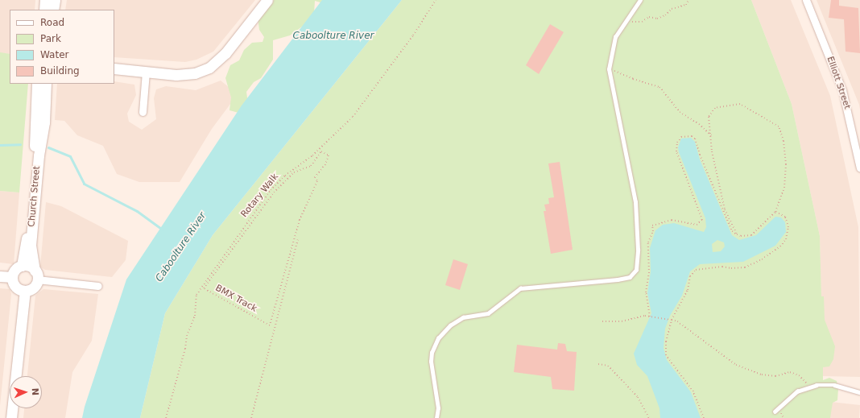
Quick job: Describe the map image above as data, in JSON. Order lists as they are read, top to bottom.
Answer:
{
  "streets": {
    "street": ["Elliott Street", "Church Street"],
    "path": ["Rotary Walk", "BMX Track"]
  },
  "water": ["Caboolture River"],
  "legend": [
    "Road",
    "Park",
    "Water",
    "Building"
  ],
  "north": "right"
}
